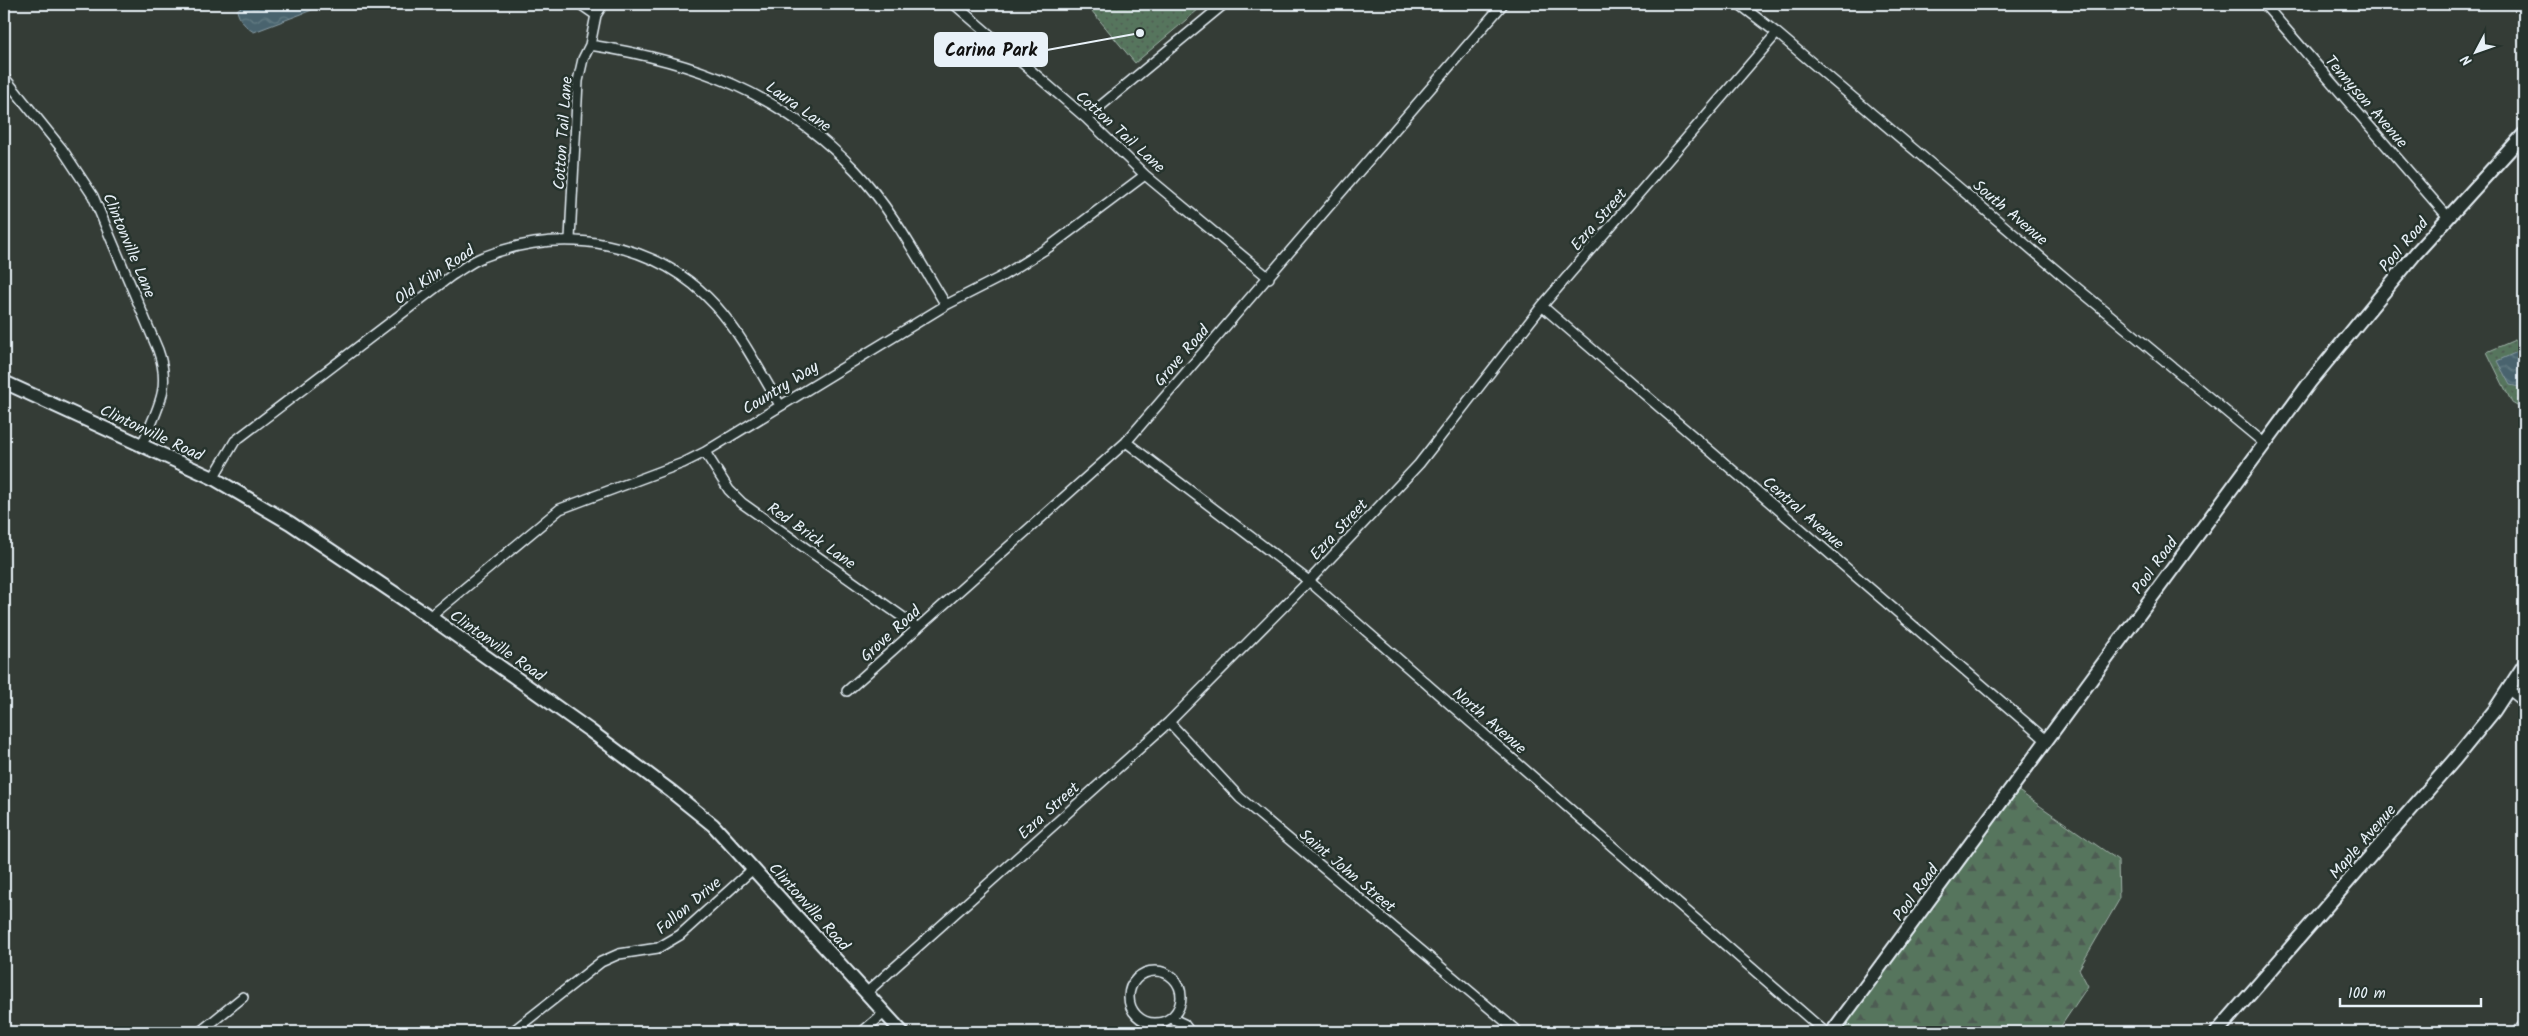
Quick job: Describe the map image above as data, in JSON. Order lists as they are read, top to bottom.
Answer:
{
  "streets": {
    "main road": ["Pool Road", "Clintonville Road", "Maple Avenue"],
    "street": [
      "Tennyson Avenue",
      "Laura Lane",
      "Cotton Tail Lane",
      "South Avenue",
      "Ezra Street",
      "Clintonville Lane",
      "Old Kiln Road",
      "Grove Road",
      "Country Way",
      "Central Avenue",
      "Red Brick Lane",
      "North Avenue",
      "Saint John Street",
      "Fallon Drive"
    ]
  },
  "crossings": [
    ["Tennyson Avenue", "Pool Road"],
    ["Laura Lane", "Cotton Tail Lane"],
    ["Laura Lane", "Country Way"],
    ["Cotton Tail Lane", "Old Kiln Road"],
    ["Cotton Tail Lane", "Grove Road"],
    ["Cotton Tail Lane", "Country Way"],
    ["South Avenue", "Ezra Street"],
    ["South Avenue", "Pool Road"],
    ["Ezra Street", "Clintonville Road"],
    ["Ezra Street", "Central Avenue"],
    ["Ezra Street", "North Avenue"],
    ["Ezra Street", "Saint John Street"],
    ["Pool Road", "Central Avenue"],
    ["Clintonville Lane", "Clintonville Road"],
    ["Old Kiln Road", "Country Way"],
    ["Old Kiln Road", "Clintonville Road"],
    ["Grove Road", "Red Brick Lane"],
    ["Grove Road", "North Avenue"],
    ["Country Way", "Clintonville Road"],
    ["Country Way", "Red Brick Lane"],
    ["Clintonville Road", "Fallon Drive"]
  ],
  "places": ["Carina Park"],
  "scale_bar": "100 m",
  "north": "bottom left"
}
